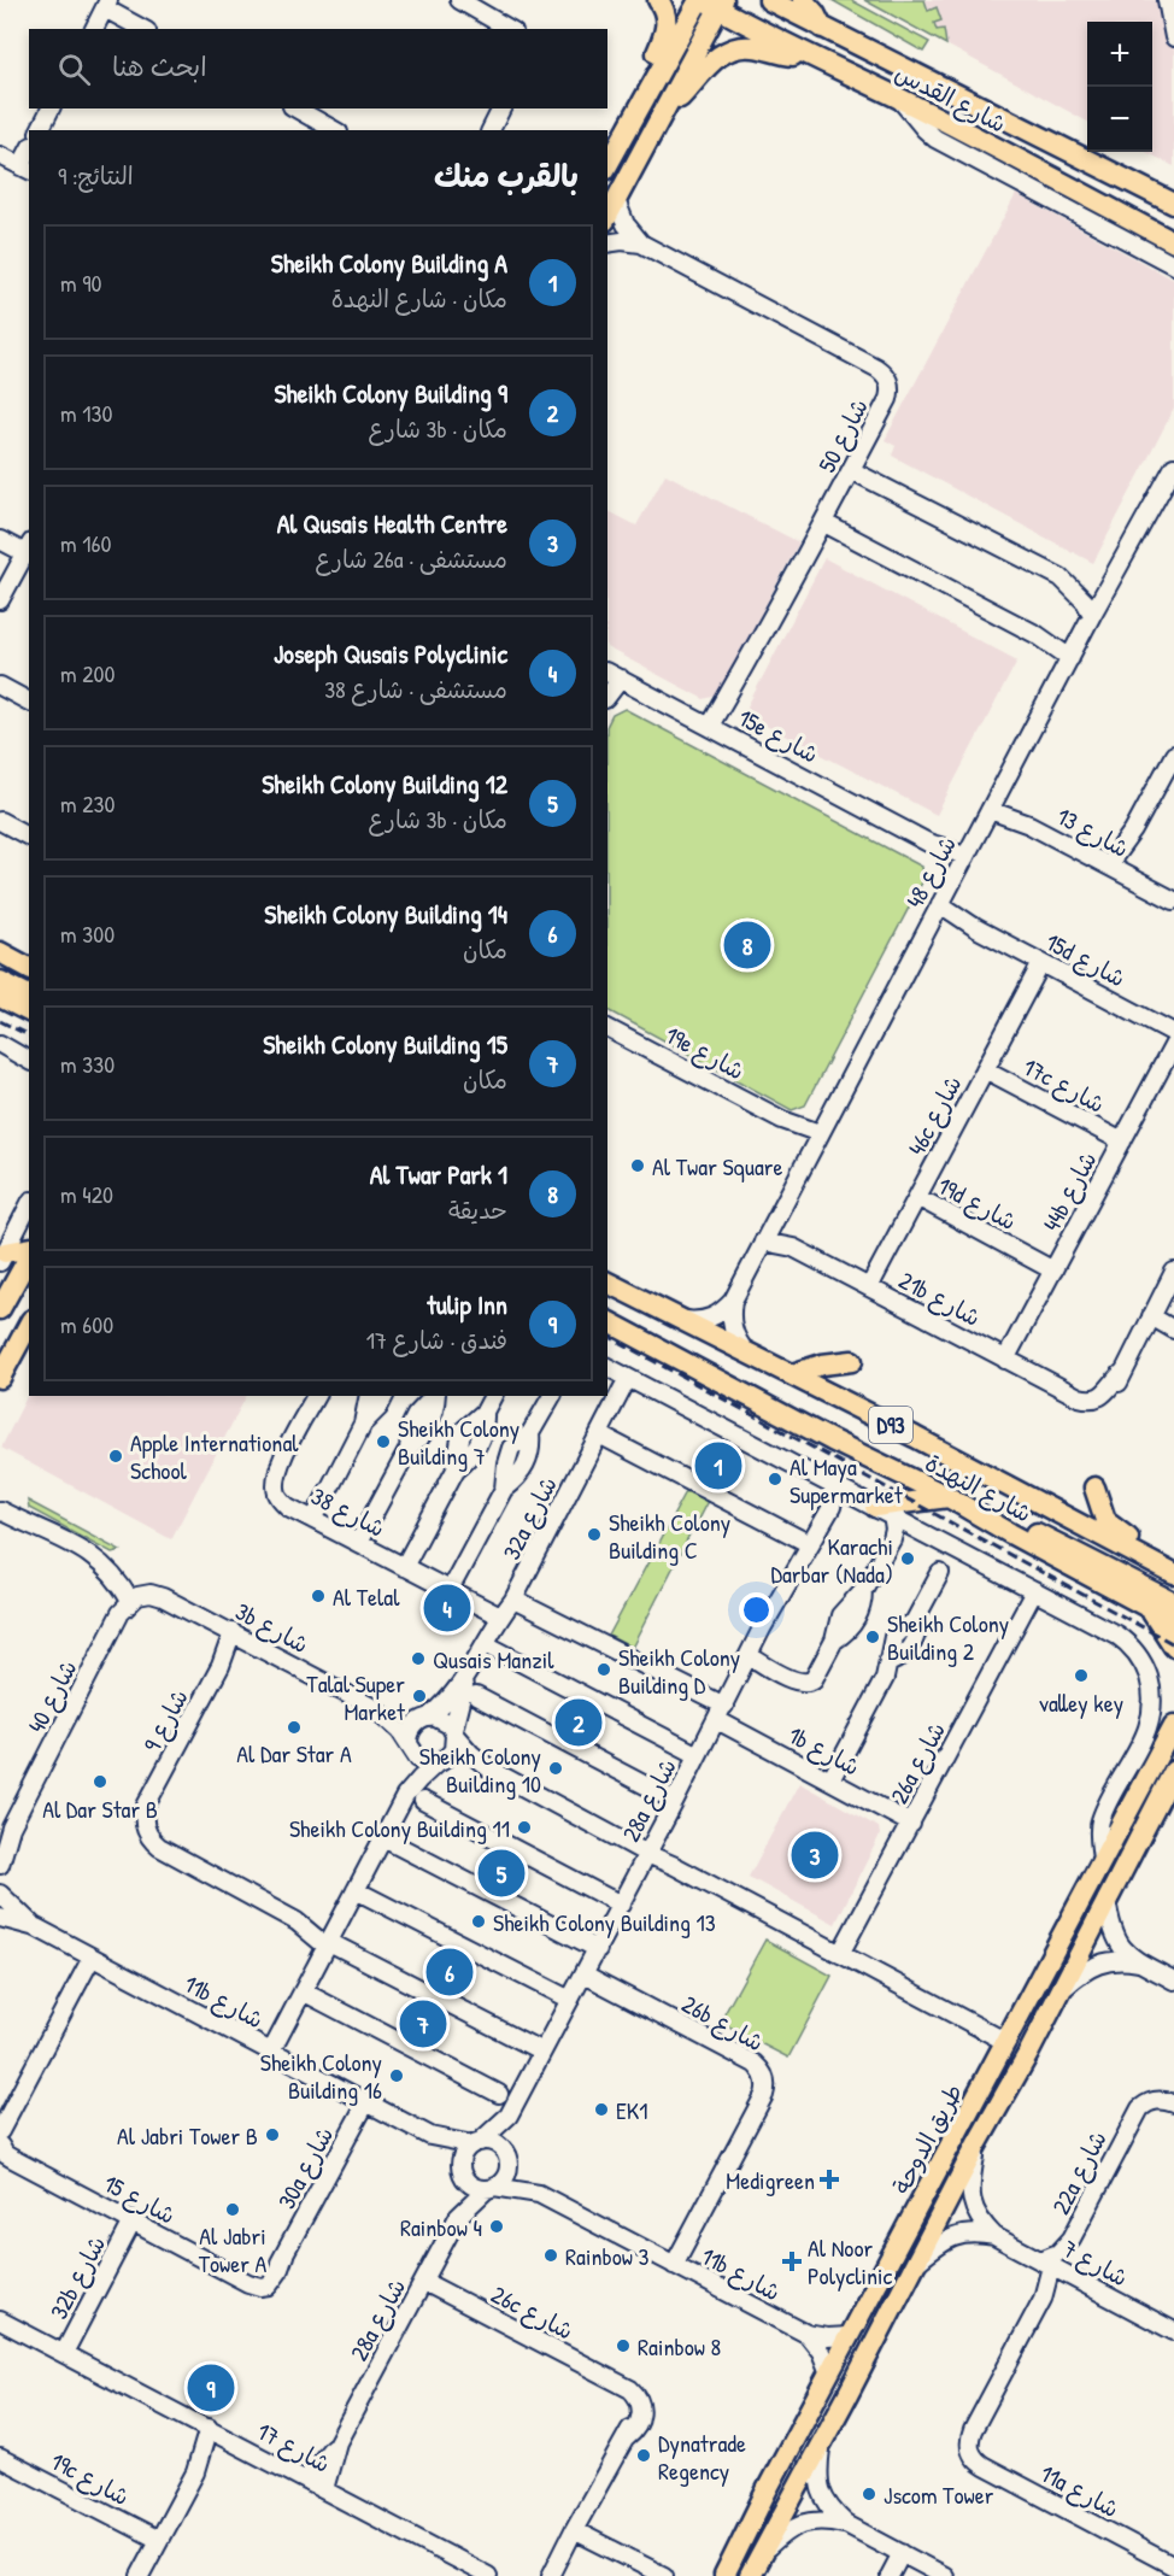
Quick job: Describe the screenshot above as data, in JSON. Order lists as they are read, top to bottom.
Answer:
{
  "streets": {
    "main road": [
      "شارع القدس",
      "D93",
      "شارع النهدة",
      "طريق الدوحة"
    ],
    "street": [
      "شارع 50",
      "15e شارع",
      "شارع 13",
      "شارع 48",
      "15d شارع",
      "19e شارع",
      "17c شارع",
      "46c شارع",
      "44b شارع",
      "19d شارع",
      "21b شارع",
      "شارع 38",
      "32a شارع",
      "3b شارع",
      "شارع 40",
      "شارع 9",
      "1b شارع",
      "26a شارع",
      "28a شارع",
      "11b شارع",
      "26b شارع",
      "30a شارع",
      "22a شارع",
      "شارع 15",
      "شارع 7",
      "32b شارع",
      "26c شارع",
      "شارع 17",
      "19c شارع",
      "11a شارع"
    ]
  },
  "crossings": [
    ["شارع 50", "15e شارع"],
    ["15e شارع", "شارع 48"],
    ["شارع 13", "شارع 48"],
    ["شارع 48", "15d شارع"],
    ["شارع 48", "19e شارع"],
    ["شارع 48", "21b شارع"],
    ["شارع 48", "شارع النهدة"],
    ["15d شارع", "46c شارع"],
    ["17c شارع", "46c شارع"],
    ["17c شارع", "44b شارع"],
    ["46c شارع", "19d شارع"],
    ["46c شارع", "21b شارع"],
    ["44b شارع", "19d شارع"],
    ["44b شارع", "21b شارع"],
    ["شارع 38", "32a شارع"],
    ["32a شارع", "3b شارع"],
    ["32a شارع", "1b شارع"],
    ["3b شارع", "شارع 40"],
    ["3b شارع", "شارع 9"],
    ["شارع 9", "28a شارع"],
    ["1b شارع", "26a شارع"],
    ["1b شارع", "28a شارع"],
    ["28a شارع", "11b شارع"],
    ["28a شارع", "26b شارع"],
    ["28a شارع", "26c شارع"],
    ["28a شارع", "شارع 17"],
    ["11b شارع", "26b شارع"],
    ["11b شارع", "طريق الدوحة"],
    ["11b شارع", "30a شارع"],
    ["طريق الدوحة", "شارع 7"],
    ["30a شارع", "شارع 15"],
    ["22a شارع", "شارع 7"],
    ["22a شارع", "11a شارع"],
    ["شارع 15", "32b شارع"],
    ["شارع 7", "11a شارع"],
    ["32b شارع", "شارع 17"]
  ],
  "places": {
    "other": [
      "Al Twar Square",
      "Sheikh Colony Building 7",
      "Apple International School",
      "Al Maya Supermarket",
      "Sheikh Colony Building C",
      "Karachi Darbar (Nada)",
      "Al Telal",
      "Sheikh Colony Building 2",
      "Qusais Manzil",
      "Sheikh Colony Building D",
      "valley key",
      "Talal Super Market",
      "Al Dar Star A",
      "Sheikh Colony Building 10",
      "Al Dar Star B",
      "Sheikh Colony Building 11",
      "Sheikh Colony Building 13",
      "Sheikh Colony Building 16",
      "EK1",
      "Al Jabri Tower B",
      "Al Jabri Tower A",
      "Rainbow 4",
      "Rainbow 3",
      "Rainbow 8",
      "Dynatrade Regency",
      "Jscom Tower"
    ],
    "health": ["Medigreen", "Al Noor Polyclinic"]
  },
  "page": {
    "map_buttons": ["+", "−"],
    "search": "ابحث هنا",
    "heading": ["بالقرب منك", "النتائج: 9"],
    "list": [
      {
        "mark": "1",
        "name": "Sheikh Colony Building A",
        "note": "مكان · شارع النهدة",
        "value": "90 m"
      },
      {
        "mark": "2",
        "name": "Sheikh Colony Building 9",
        "note": "مكان · 3b شارع",
        "value": "130 m"
      },
      {
        "mark": "3",
        "name": "Al Qusais Health Centre",
        "note": "مستشفى · 26a شارع",
        "value": "160 m"
      },
      {
        "mark": "4",
        "name": "Joseph Qusais Polyclinic",
        "note": "مستشفى · شارع 38",
        "value": "200 m"
      },
      {
        "mark": "5",
        "name": "Sheikh Colony Building 12",
        "note": "مكان · 3b شارع",
        "value": "230 m"
      },
      {
        "mark": "6",
        "name": "Sheikh Colony Building 14",
        "note": "مكان",
        "value": "300 m"
      },
      {
        "mark": "7",
        "name": "Sheikh Colony Building 15",
        "note": "مكان",
        "value": "330 m"
      },
      {
        "mark": "8",
        "name": "Al Twar Park 1",
        "note": "حديقة",
        "value": "420 m"
      },
      {
        "mark": "9",
        "name": "tulip Inn",
        "note": "فندق · شارع 17",
        "value": "600 m"
      }
    ],
    "pins": [
      "8",
      "1",
      "4",
      "2",
      "3",
      "5",
      "6",
      "7",
      "9"
    ]
  }
}
